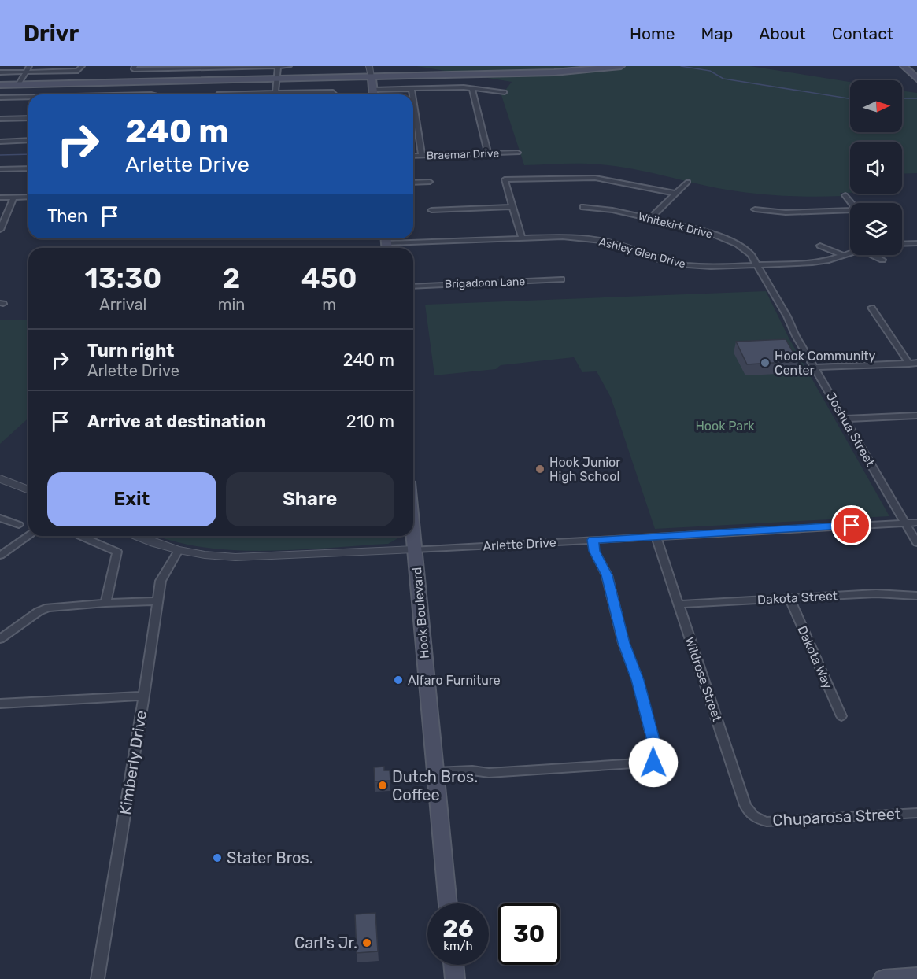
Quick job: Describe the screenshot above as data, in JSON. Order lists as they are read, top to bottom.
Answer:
{
  "streets": {
    "main road": ["Hook Boulevard"],
    "street": [
      "Braemar Drive",
      "Whitekirk Drive",
      "Ashley Glen Drive",
      "Brigadoon Lane",
      "Joshua Street",
      "Arlette Drive",
      "Dakota Street",
      "Dakota Way",
      "Wildrose Street",
      "Kimberly Drive",
      "Chuparosa Street"
    ]
  },
  "crossings": [
    ["Whitekirk Drive", "Ashley Glen Drive"],
    ["Whitekirk Drive", "Joshua Street"],
    ["Ashley Glen Drive", "Joshua Street"],
    ["Joshua Street", "Arlette Drive"],
    ["Arlette Drive", "Hook Boulevard"],
    ["Arlette Drive", "Wildrose Street"],
    ["Arlette Drive", "Kimberly Drive"],
    ["Dakota Street", "Dakota Way"],
    ["Dakota Street", "Wildrose Street"],
    ["Wildrose Street", "Chuparosa Street"]
  ],
  "parks": ["Hook Park"],
  "places": [
    "Hook Community Center",
    "Hook Junior High School",
    "Alfaro Furniture",
    "Dutch Bros. Coffee",
    "Stater Bros.",
    "Carl's Jr."
  ],
  "north": "right",
  "page": {
    "header": "Drivr",
    "nav": [
      "Home",
      "Map",
      "About",
      "Contact"
    ],
    "turn": ["240 m", "Arlette Drive"],
    "then": "Then",
    "eta": [
      "13:30",
      "Arrival",
      "2",
      "min",
      "450",
      "m"
    ],
    "list": [
      {
        "name": "Turn right",
        "note": "Arlette Drive",
        "value": "240 m"
      },
      {
        "name": "Arrive at destination",
        "value": "210 m"
      }
    ],
    "buttons": ["Exit", "Share"],
    "speed": "26 km/h",
    "limit": "30"
  }
}
